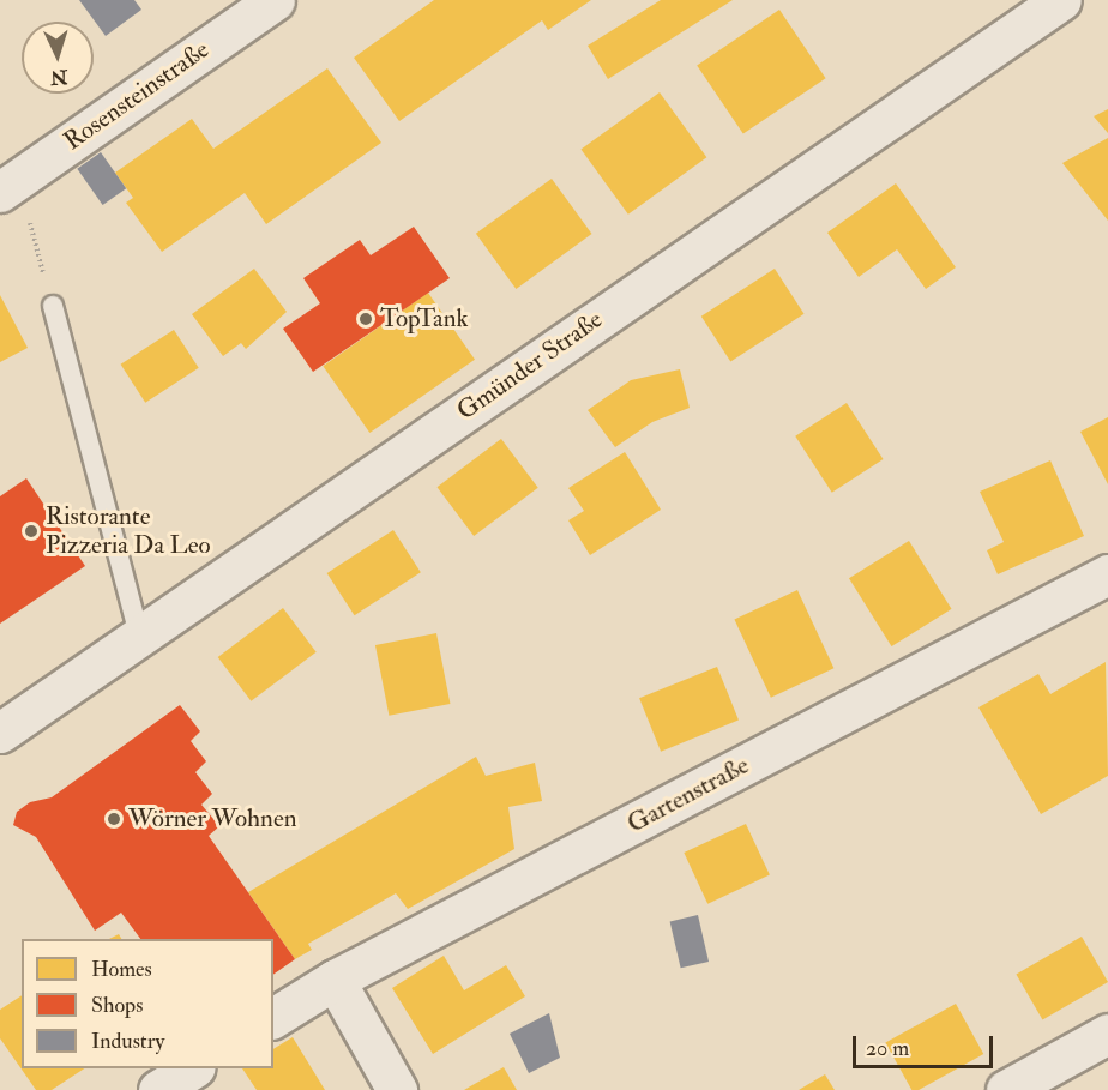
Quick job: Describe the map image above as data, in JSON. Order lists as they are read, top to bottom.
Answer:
{
  "streets": {
    "street": ["Rosensteinstraße", "Gmünder Straße", "Gartenstraße"]
  },
  "places": ["TopTank", "Ristorante Pizzeria Da Leo", "Wörner Wohnen"],
  "legend": ["Homes", "Shops", "Industry"],
  "scale_bar": "20 m",
  "north": "bottom"
}
